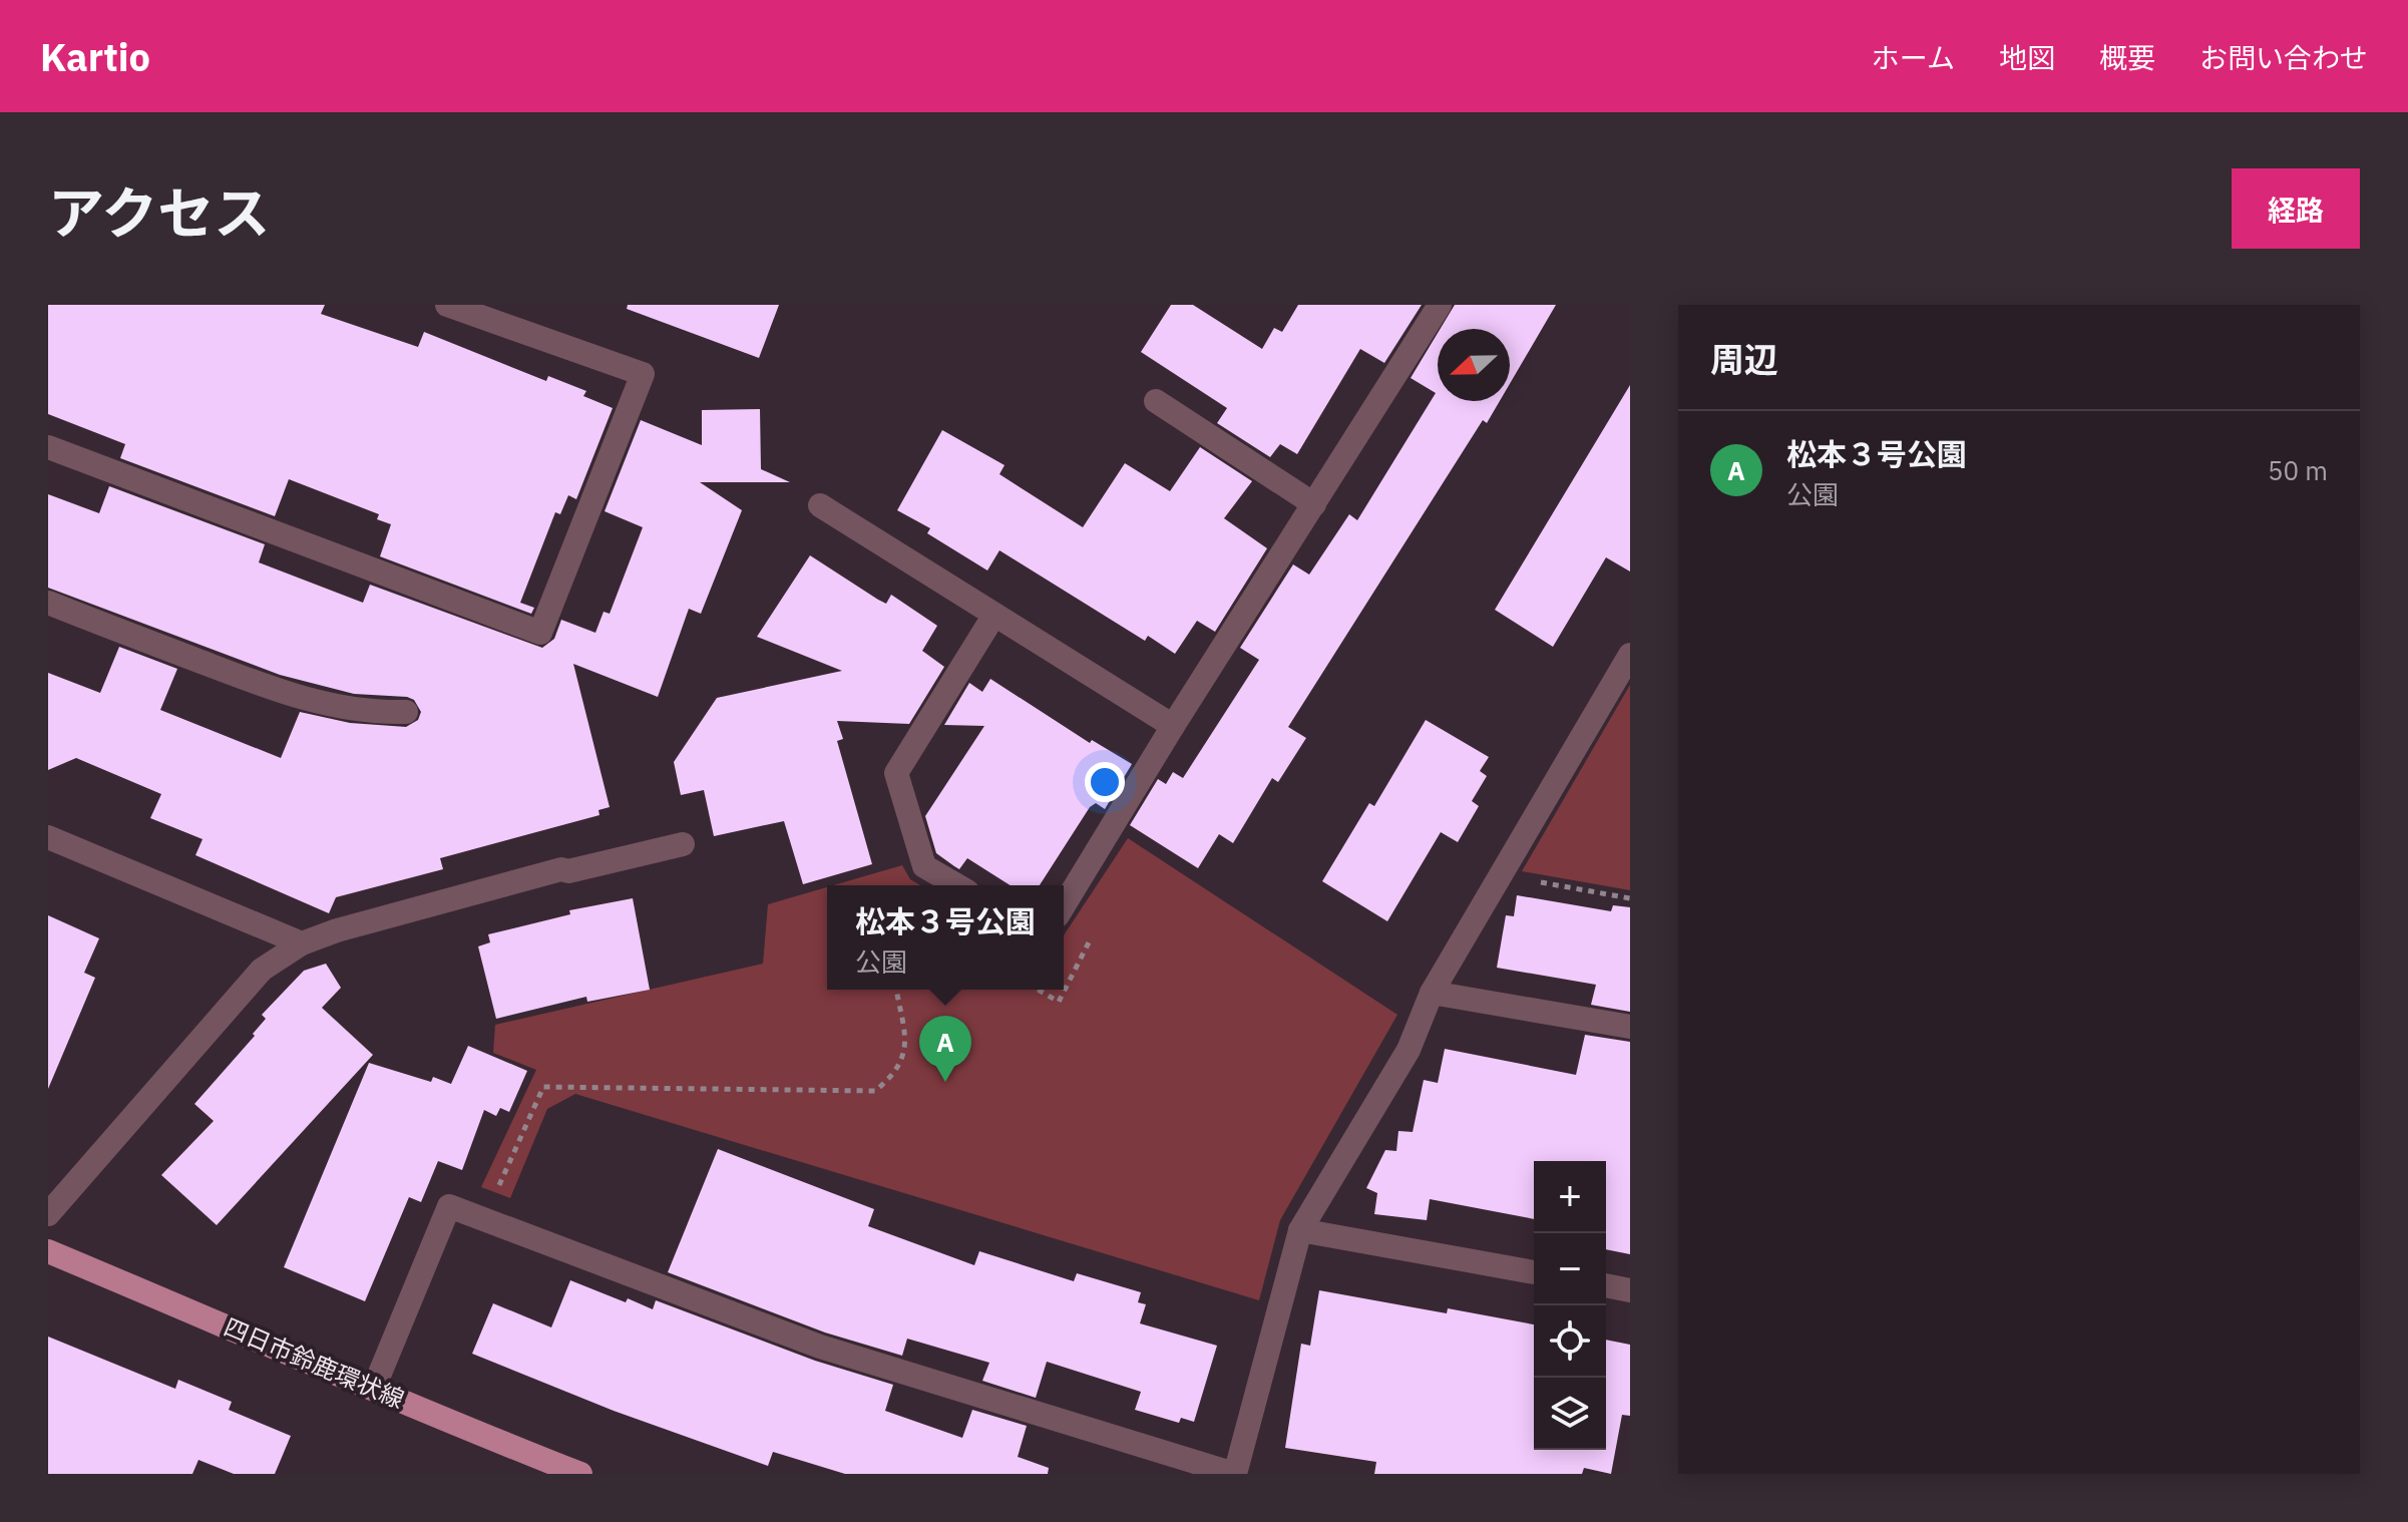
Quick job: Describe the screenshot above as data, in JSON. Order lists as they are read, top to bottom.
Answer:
{
  "streets": {
    "main road": ["四日市鈴鹿環状線"]
  },
  "north": "left",
  "page": {
    "header": "Kartio",
    "nav": [
      "ホーム",
      "地図",
      "概要",
      "お問い合わせ"
    ],
    "title": "アクセス",
    "buttons": "経路",
    "heading": "周辺",
    "list": [
      {
        "mark": "A",
        "name": "松本３号公園",
        "note": "公園",
        "value": "50 m"
      }
    ],
    "popup": ["松本３号公園", "公園"],
    "pins": "A",
    "map_buttons": ["+", "−"]
  }
}
